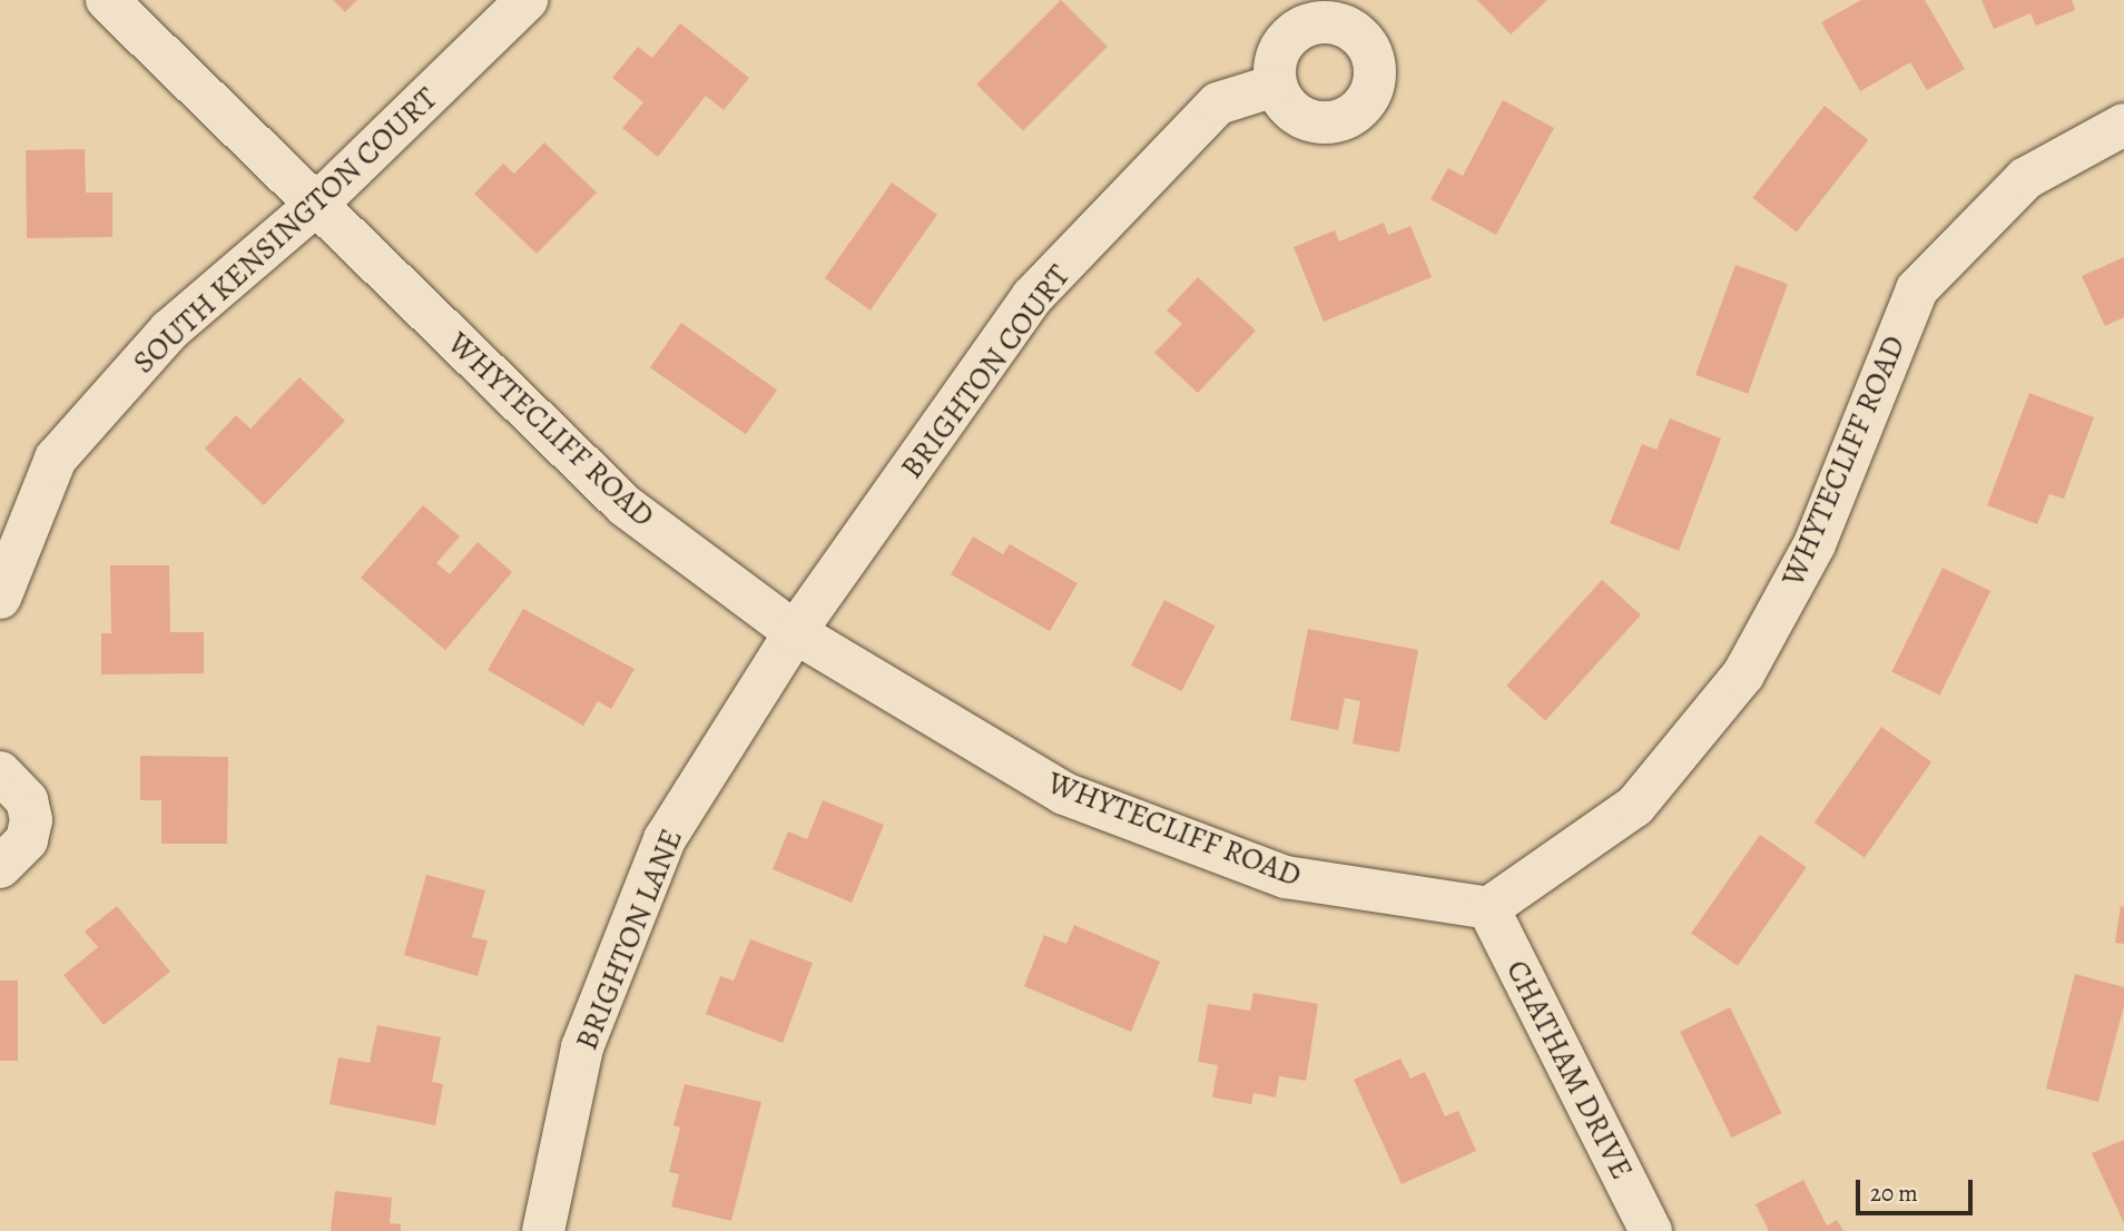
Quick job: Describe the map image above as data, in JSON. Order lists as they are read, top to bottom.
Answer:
{
  "streets": {
    "street": [
      "SOUTH KENSINGTON COURT",
      "BRIGHTON COURT",
      "WHYTECLIFF ROAD",
      "BRIGHTON LANE",
      "CHATHAM DRIVE"
    ]
  },
  "crossings": [
    ["SOUTH KENSINGTON COURT", "WHYTECLIFF ROAD"],
    ["BRIGHTON COURT", "WHYTECLIFF ROAD"],
    ["BRIGHTON COURT", "BRIGHTON LANE"],
    ["WHYTECLIFF ROAD", "BRIGHTON LANE"],
    ["WHYTECLIFF ROAD", "CHATHAM DRIVE"]
  ],
  "scale_bar": "20 m"
}
